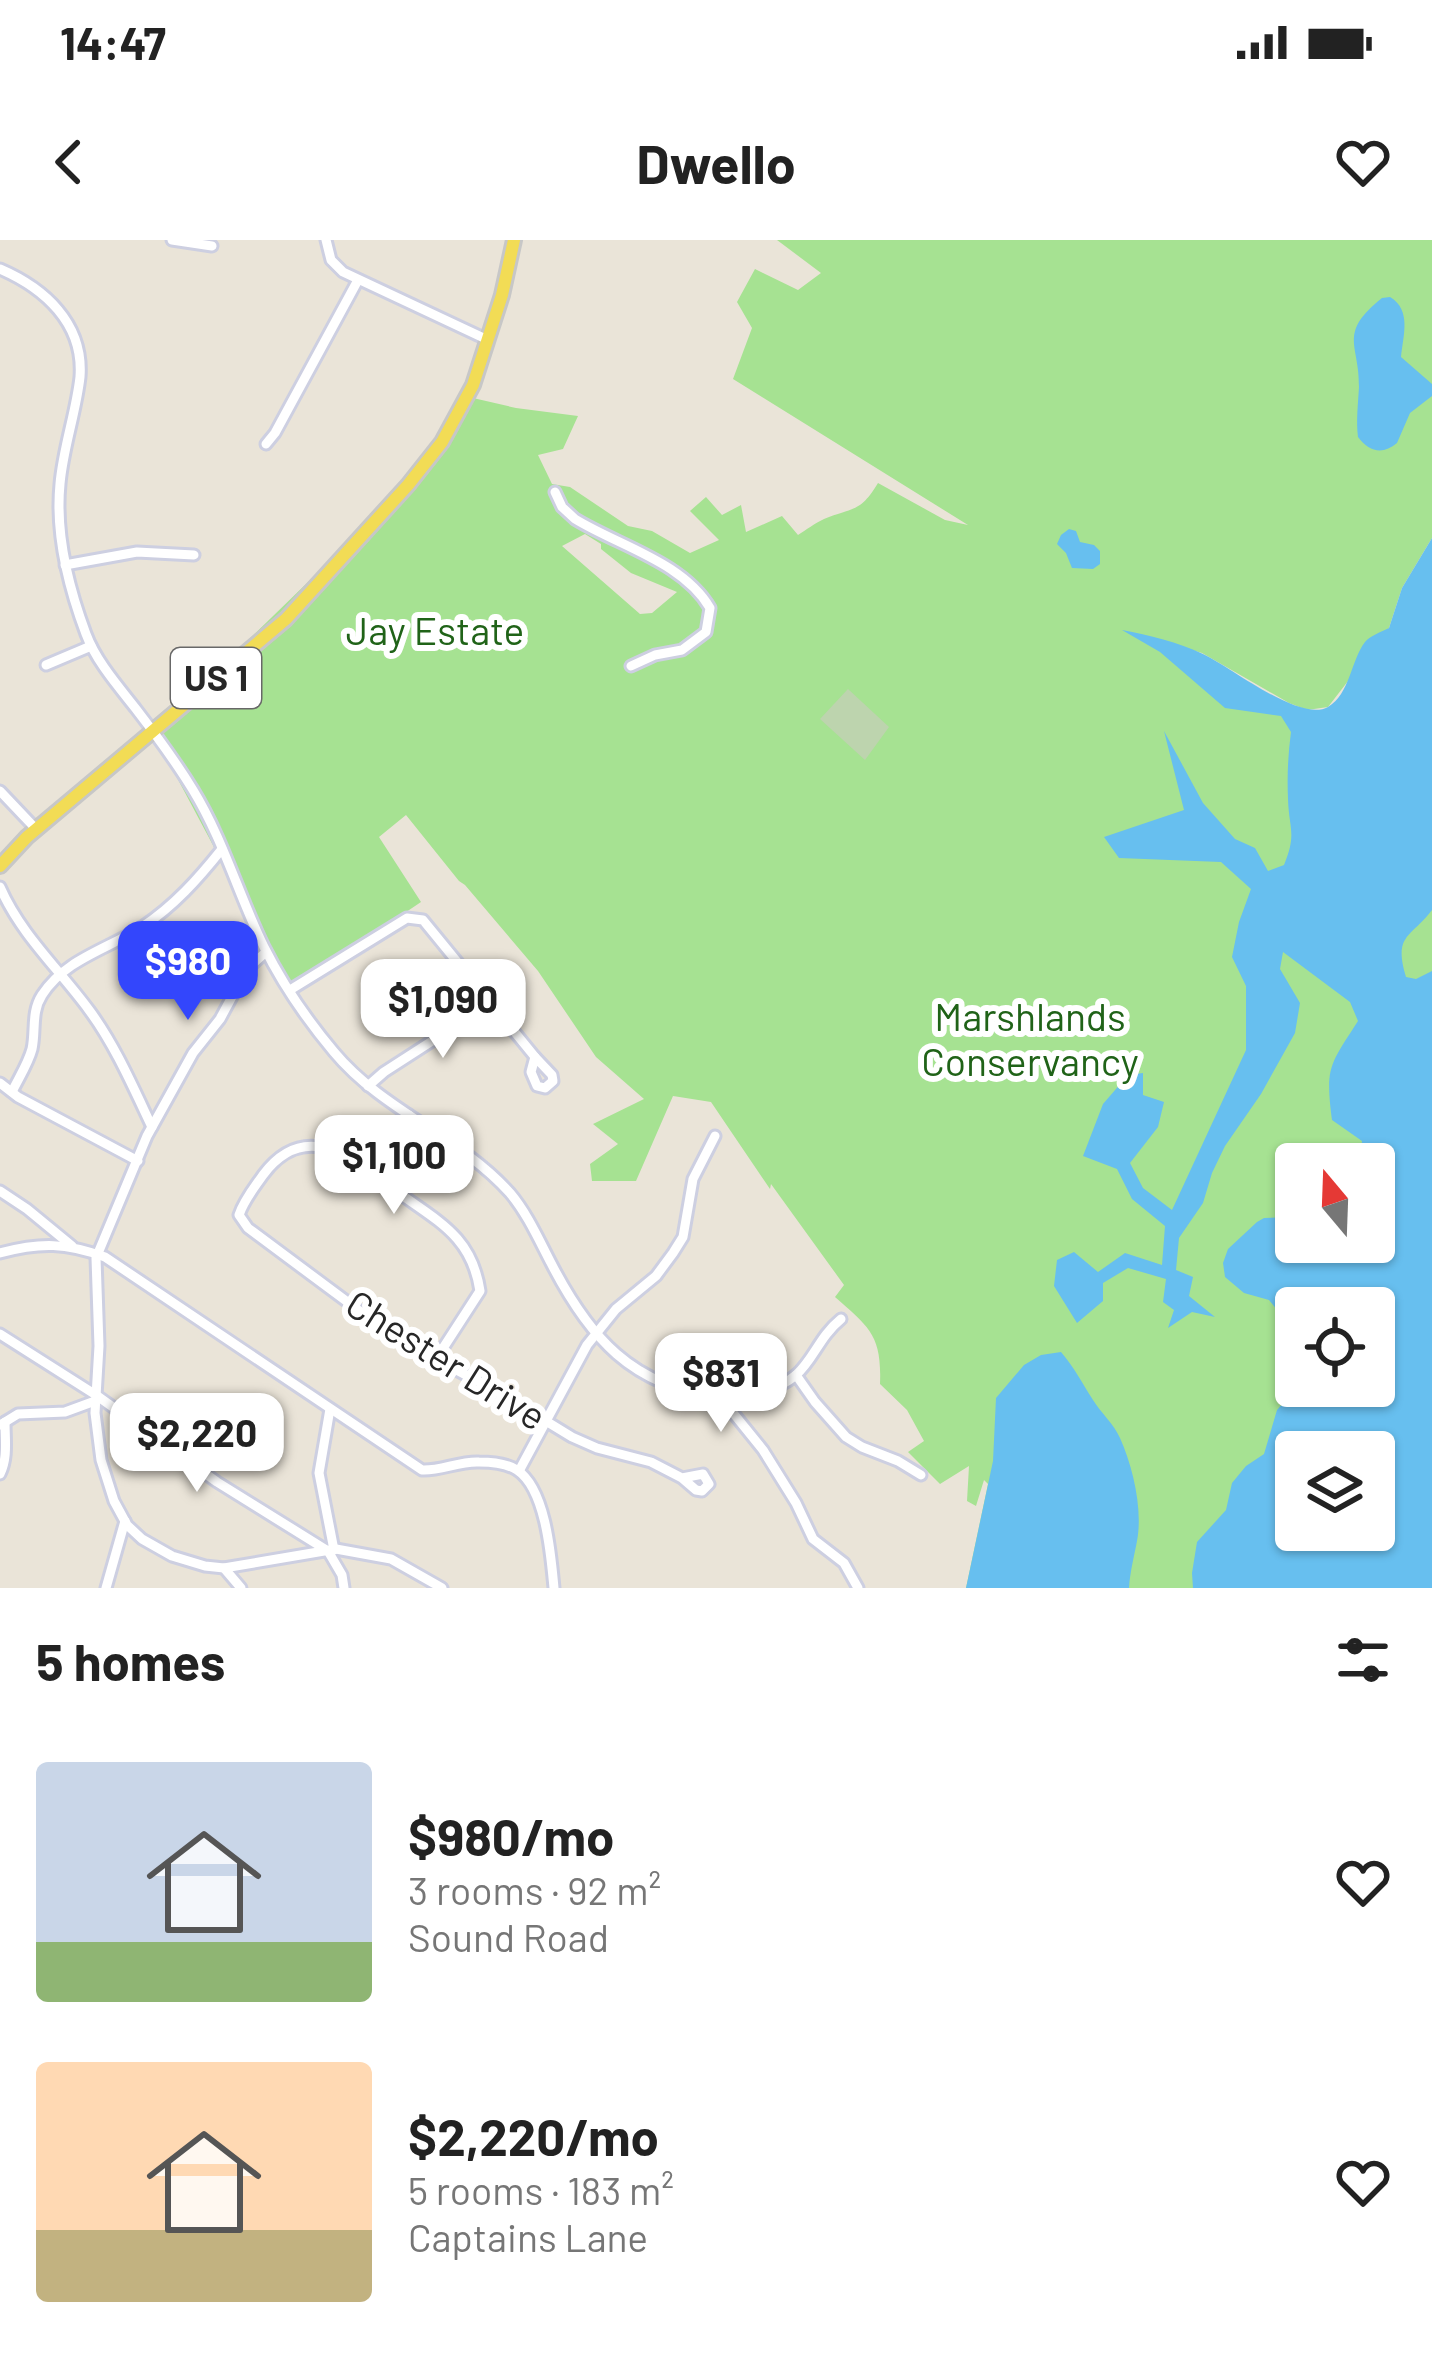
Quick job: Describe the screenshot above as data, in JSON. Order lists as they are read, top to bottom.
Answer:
{
  "streets": {
    "main road": ["US 1"],
    "street": ["Chester Drive"]
  },
  "parks": ["Jay Estate", "Marshlands Conservancy"],
  "north": "top",
  "page": {
    "status": "14:47",
    "header": "Dwello",
    "price": [
      "$980",
      "$1,090",
      "$1,100",
      "$831",
      "$2,220"
    ],
    "heading": "5 homes",
    "list": [
      {
        "name": "$980/mo",
        "note": "3 rooms · 92 m² · Sound Road"
      },
      {
        "name": "$2,220/mo",
        "note": "5 rooms · 183 m² · Captains Lane"
      }
    ]
  }
}
